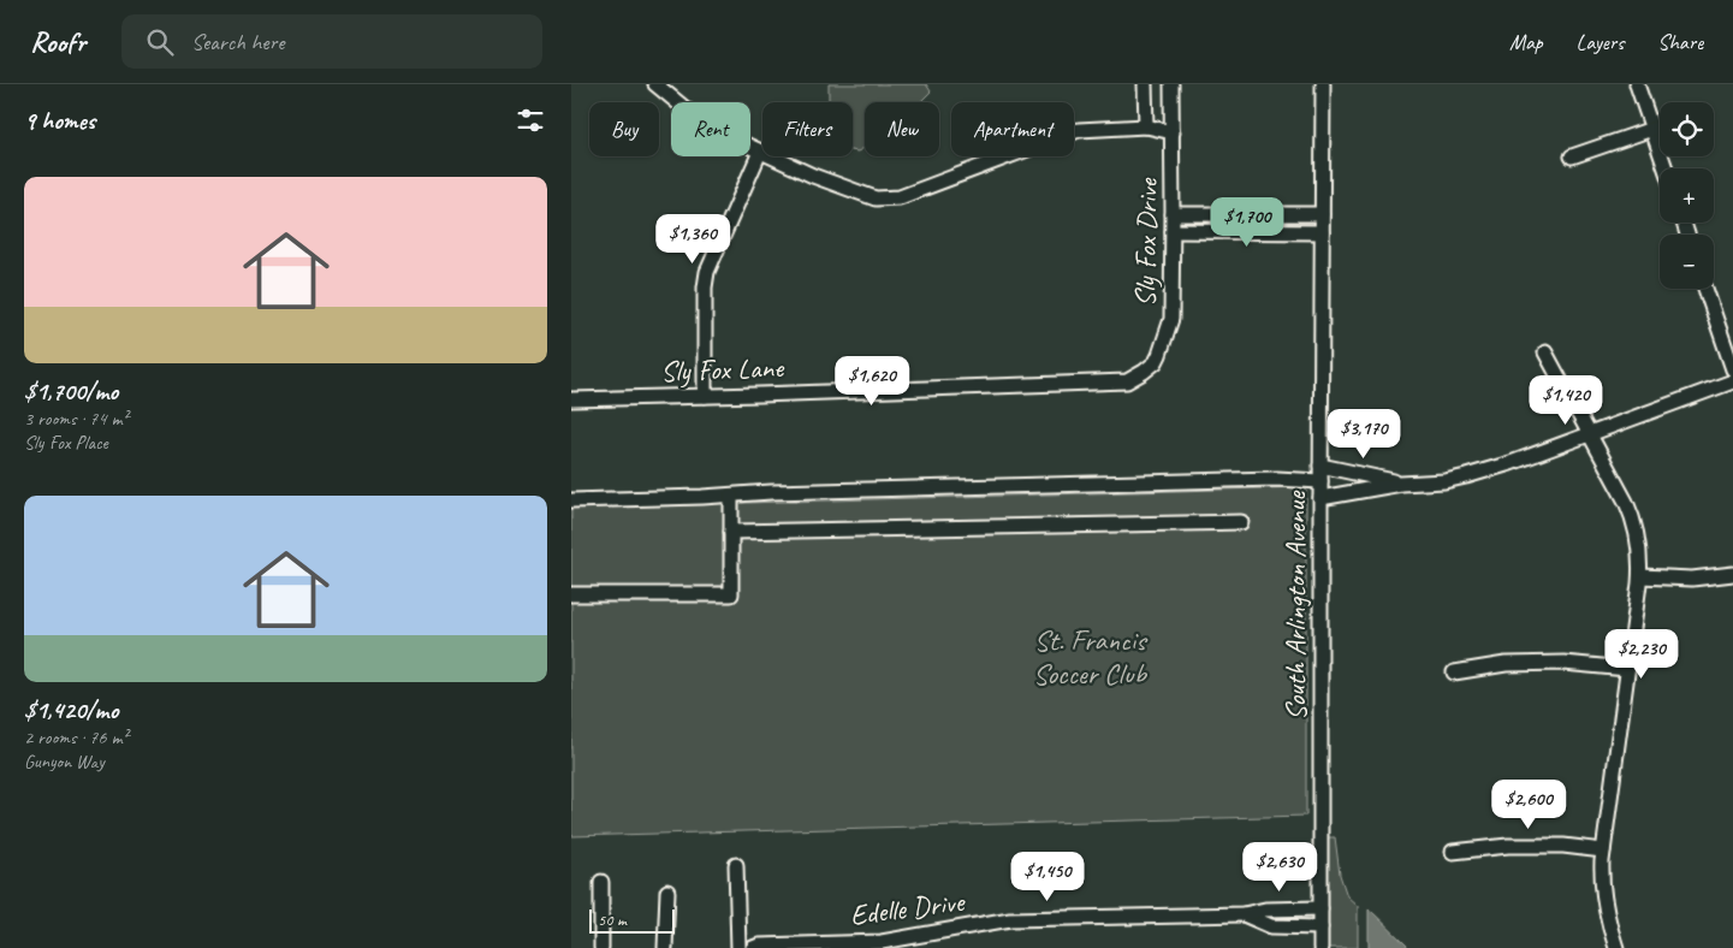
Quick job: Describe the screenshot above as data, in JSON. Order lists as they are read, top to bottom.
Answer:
{
  "streets": {
    "street": [
      "Sly Fox Drive",
      "Sly Fox Lane",
      "South Arlington Avenue",
      "Edelle Drive"
    ]
  },
  "crossings": [
    ["Sly Fox Drive", "Sly Fox Lane"],
    ["South Arlington Avenue", "Edelle Drive"]
  ],
  "parks": ["St. Francis Soccer Club"],
  "scale_bar": "50 m",
  "page": {
    "header": "Roofr",
    "search": "Search here",
    "nav": ["Map", "Layers", "Share"],
    "heading": "9 homes",
    "map_buttons": ["+", "−"],
    "chip": [
      "Buy",
      "Rent",
      "Filters",
      "New",
      "Apartment"
    ],
    "list": [
      {
        "name": "$1,700/mo",
        "note": "3 rooms · 74 m² · Sly Fox Place"
      },
      {
        "name": "$1,420/mo",
        "note": "2 rooms · 76 m² · Gunyon Way"
      }
    ],
    "price": [
      "$1,700",
      "$1,360",
      "$1,620",
      "$1,420",
      "$3,170",
      "$2,230",
      "$2,600",
      "$2,630",
      "$1,450"
    ],
    "scale": "50 m"
  }
}
